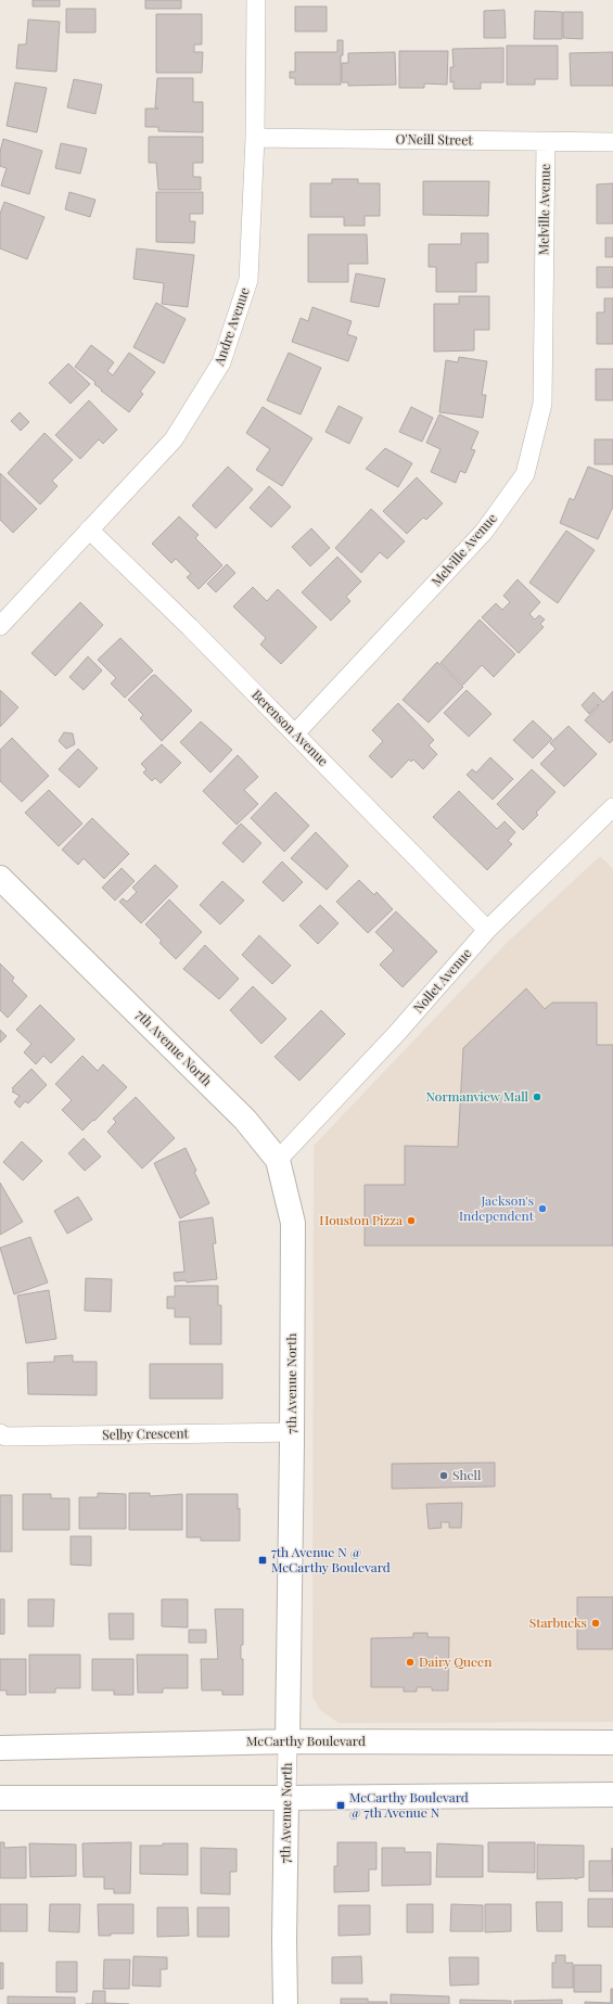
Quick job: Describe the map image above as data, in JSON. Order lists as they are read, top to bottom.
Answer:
{
  "streets": {
    "main road": ["7th Avenue North", "McCarthy Boulevard"],
    "street": [
      "O'Neill Street",
      "Melville Avenue",
      "Andre Avenue",
      "Berenson Avenue",
      "Nollet Avenue",
      "Selby Crescent"
    ]
  },
  "crossings": [
    ["O'Neill Street", "Melville Avenue"],
    ["O'Neill Street", "Andre Avenue"],
    ["Melville Avenue", "Berenson Avenue"],
    ["Andre Avenue", "Berenson Avenue"],
    ["Berenson Avenue", "Nollet Avenue"],
    ["Nollet Avenue", "7th Avenue North"],
    ["7th Avenue North", "Selby Crescent"],
    ["7th Avenue North", "McCarthy Boulevard"]
  ],
  "places": {
    "other": [
      "Normanview Mall",
      "Jackson's Independent",
      "Houston Pizza",
      "Shell",
      "Starbucks",
      "Dairy Queen"
    ],
    "transit": ["7th Avenue N @ McCarthy Boulevard", "McCarthy Boulevard @ 7th Avenue N"]
  }
}
